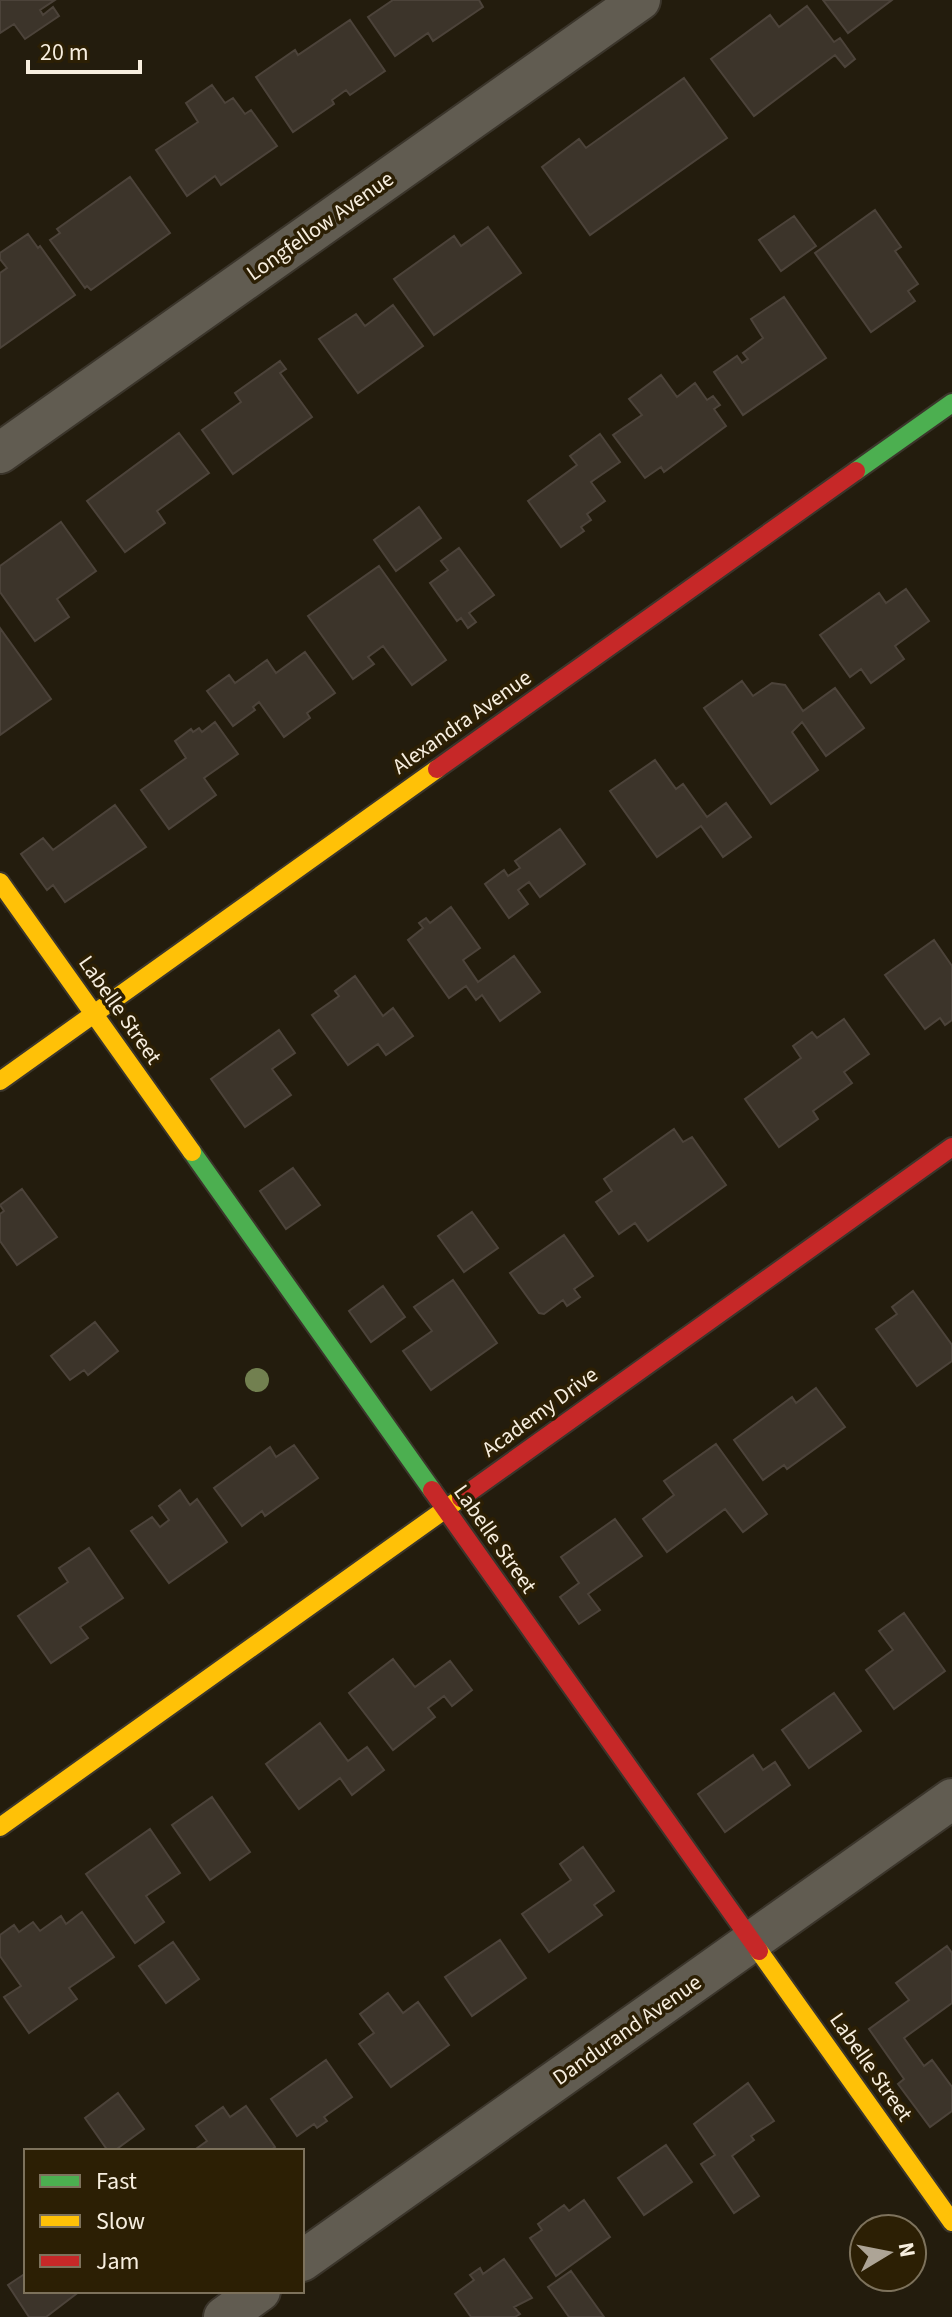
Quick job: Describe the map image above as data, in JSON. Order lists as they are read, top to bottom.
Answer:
{
  "streets": {
    "street": [
      "Longfellow Avenue",
      "Alexandra Avenue",
      "Labelle Street",
      "Academy Drive",
      "Dandurand Avenue"
    ]
  },
  "crossings": [
    ["Alexandra Avenue", "Labelle Street"],
    ["Labelle Street", "Academy Drive"],
    ["Labelle Street", "Dandurand Avenue"]
  ],
  "legend": ["Fast", "Slow", "Jam"],
  "scale_bar": "20 m",
  "north": "right"
}
